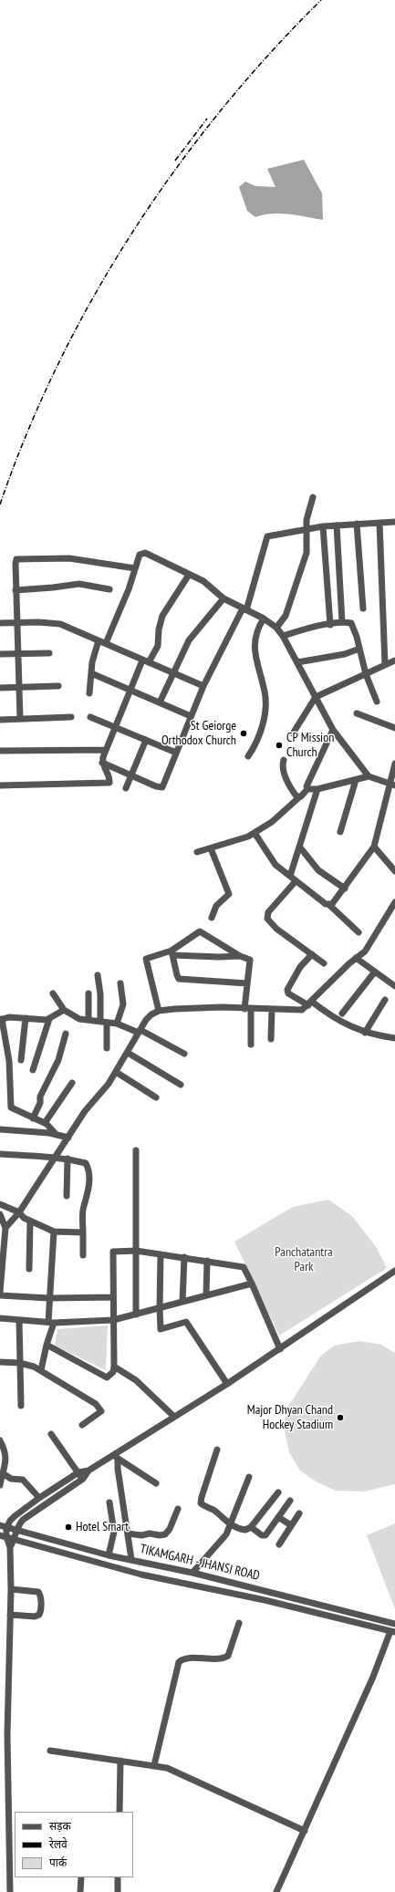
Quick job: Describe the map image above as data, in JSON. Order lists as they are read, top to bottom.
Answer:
{
  "streets": {
    "street": ["TIKAMGARH - JHANSI ROAD"]
  },
  "parks": ["Panchatantra Park"],
  "places": [
    "St Geiorge Orthodox Church",
    "CP Mission Church",
    "Major Dhyan Chand Hockey Stadium",
    "Hotel Smart"
  ],
  "legend": ["सड़क", "रेलवे", "पार्क"]
}
